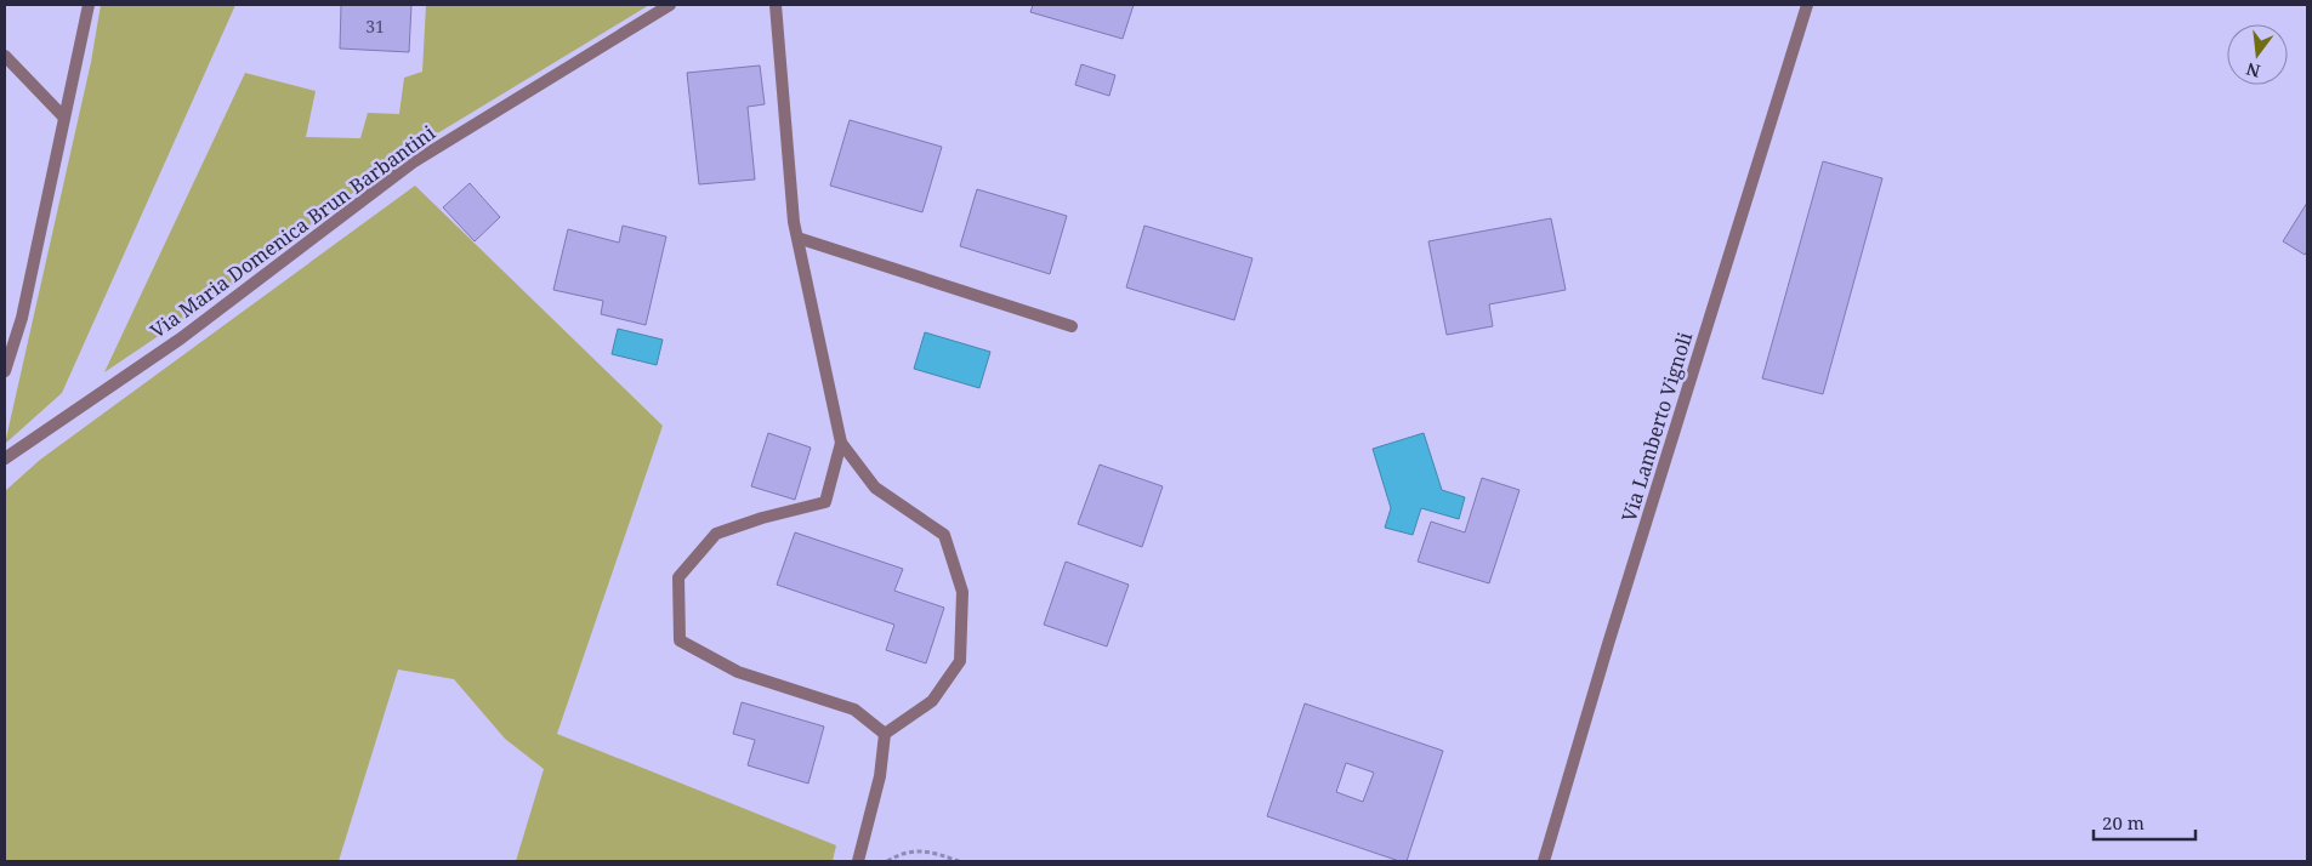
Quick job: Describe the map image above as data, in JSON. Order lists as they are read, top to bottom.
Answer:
{
  "streets": {
    "street": ["Via Maria Domenica Brun Barbantini", "Via Lamberto Vignoli"]
  },
  "house_numbers": ["31"],
  "scale_bar": "20 m",
  "north": "bottom"
}
